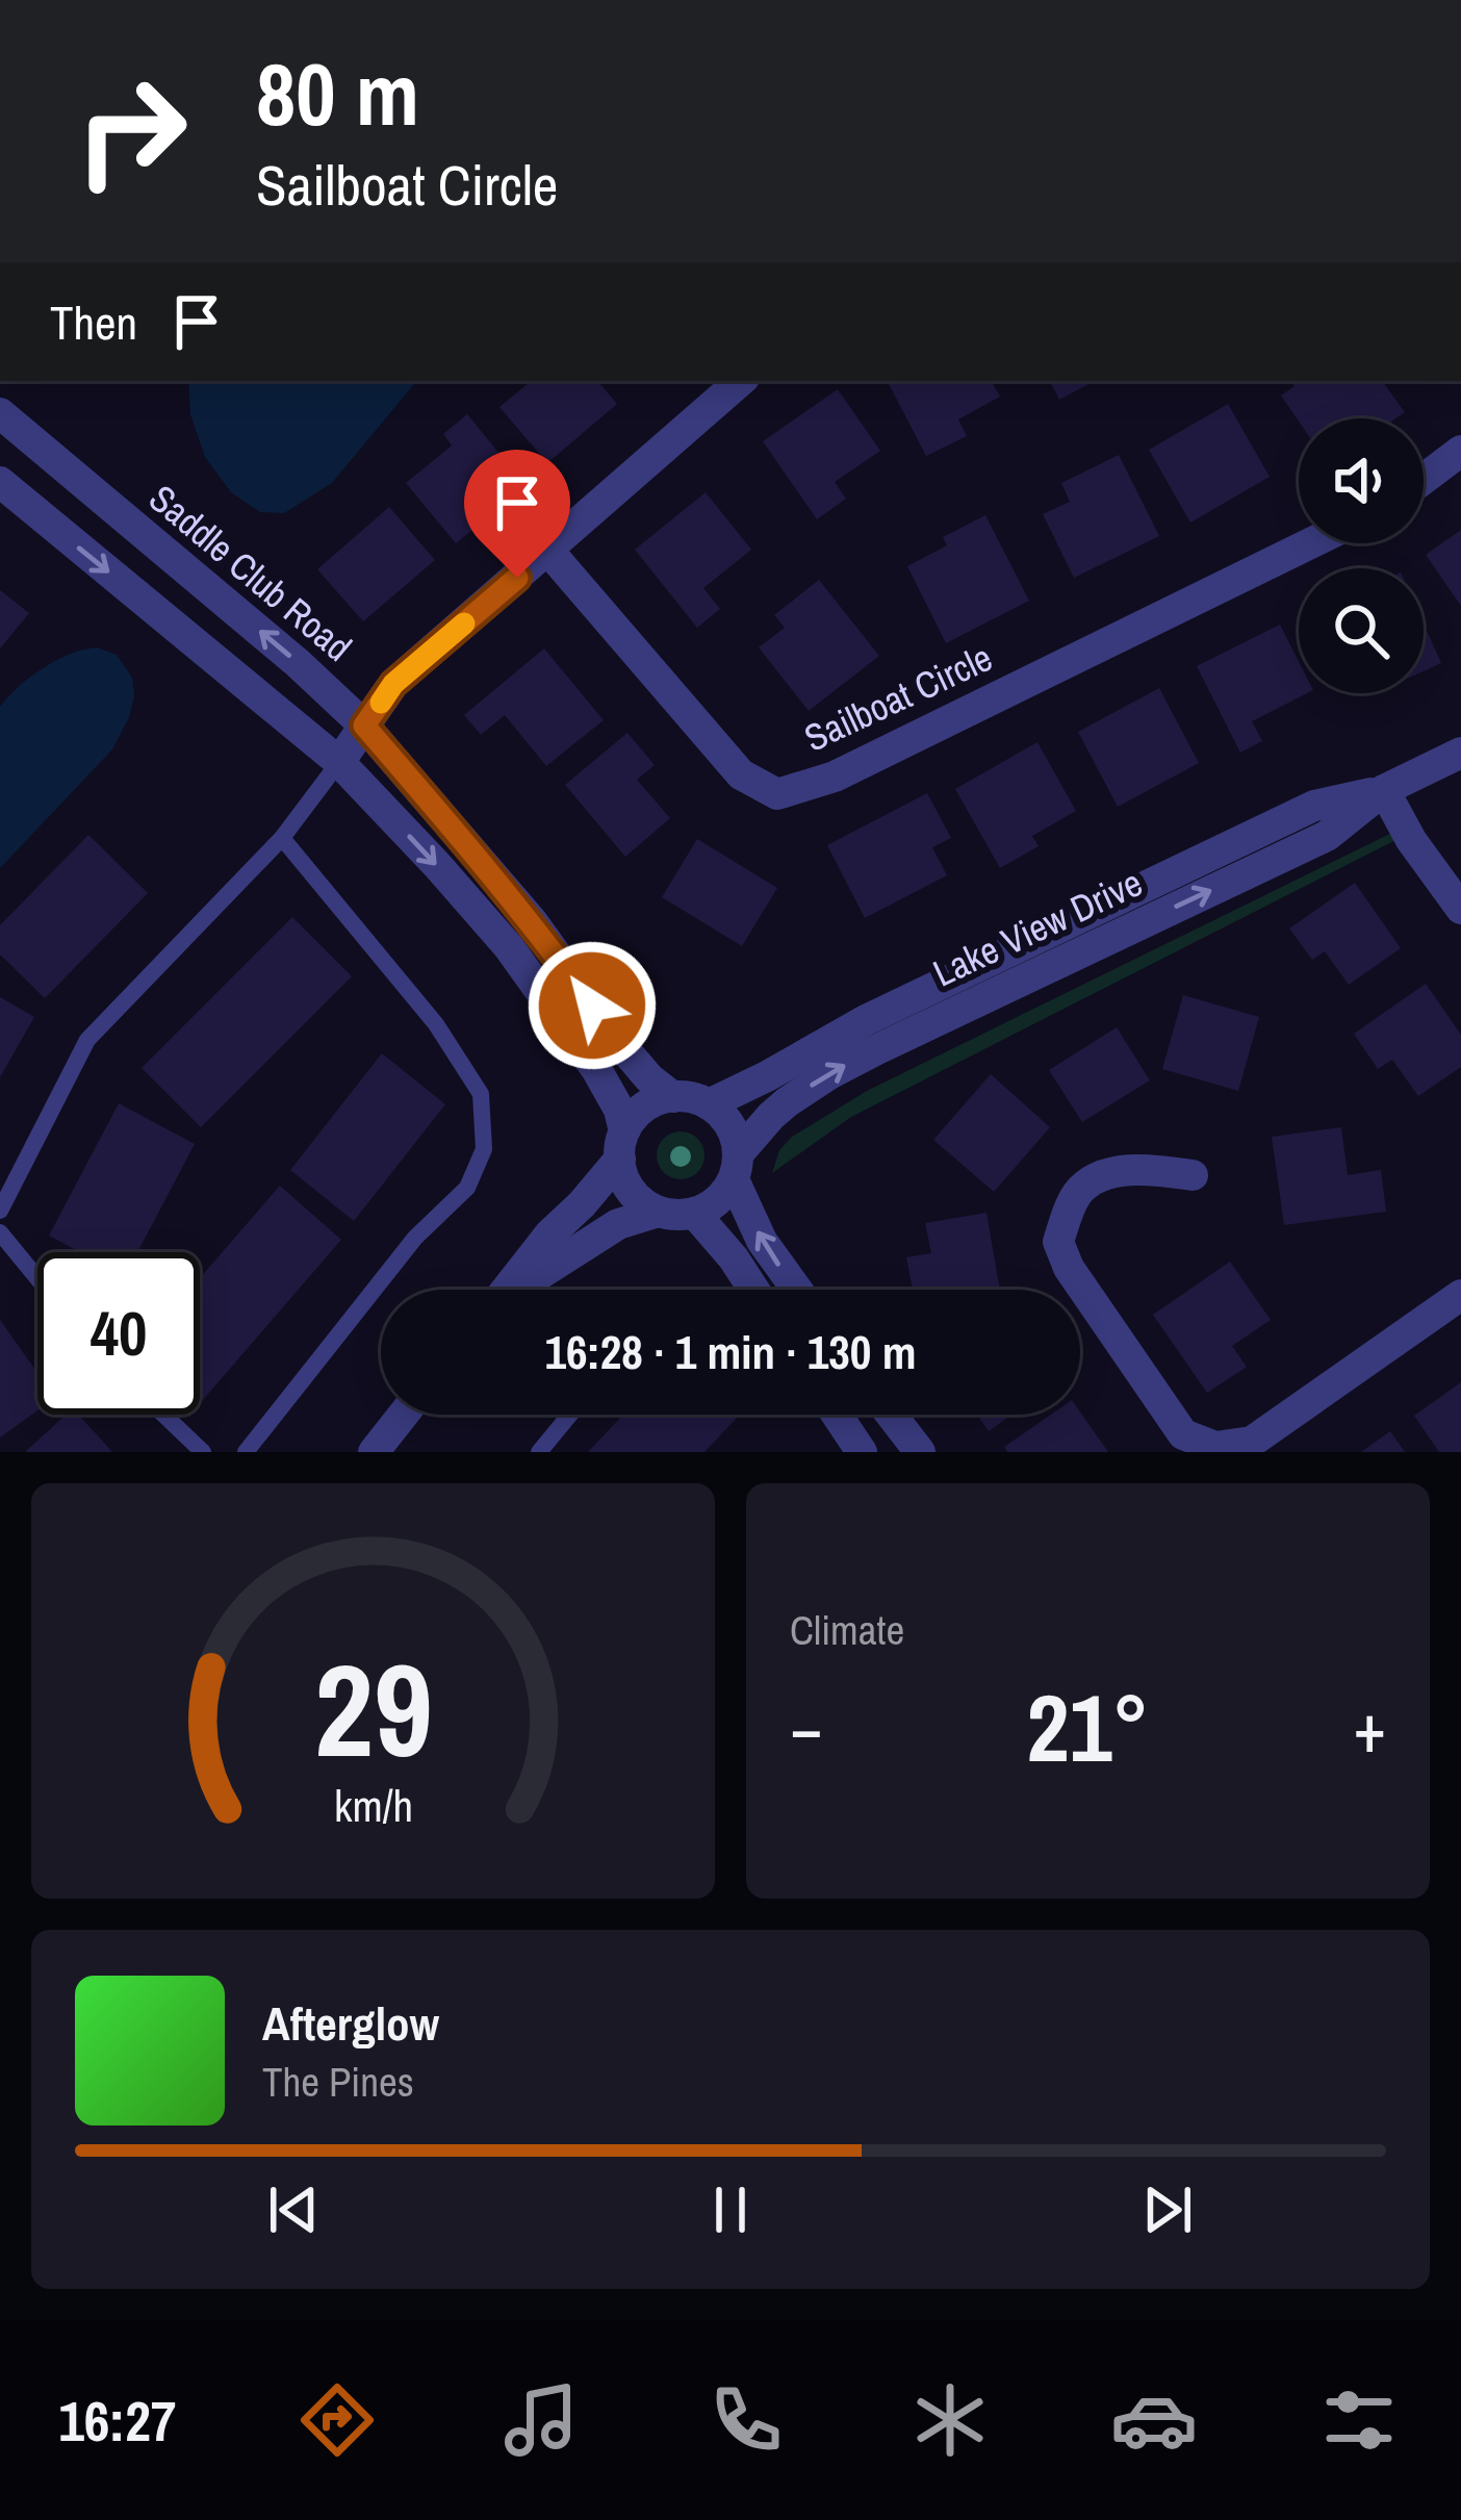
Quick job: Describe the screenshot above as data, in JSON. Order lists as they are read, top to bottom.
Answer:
{
  "streets": {
    "street": ["Saddle Club Road", "Sailboat Circle", "Lake View Drive"]
  },
  "crossings": [
    ["Saddle Club Road", "Lake View Drive"]
  ],
  "page": {
    "turn": ["80 m", "Sailboat Circle"],
    "then": "Then",
    "limit": "40",
    "trip": "16:28 · 1 min · 130 m",
    "tile": "Climate",
    "heat": ["−", "21°", "+"],
    "song": ["Afterglow", "The Pines"],
    "tabs": "16:27",
    "gauge": ["29", "km/h"]
  }
}
